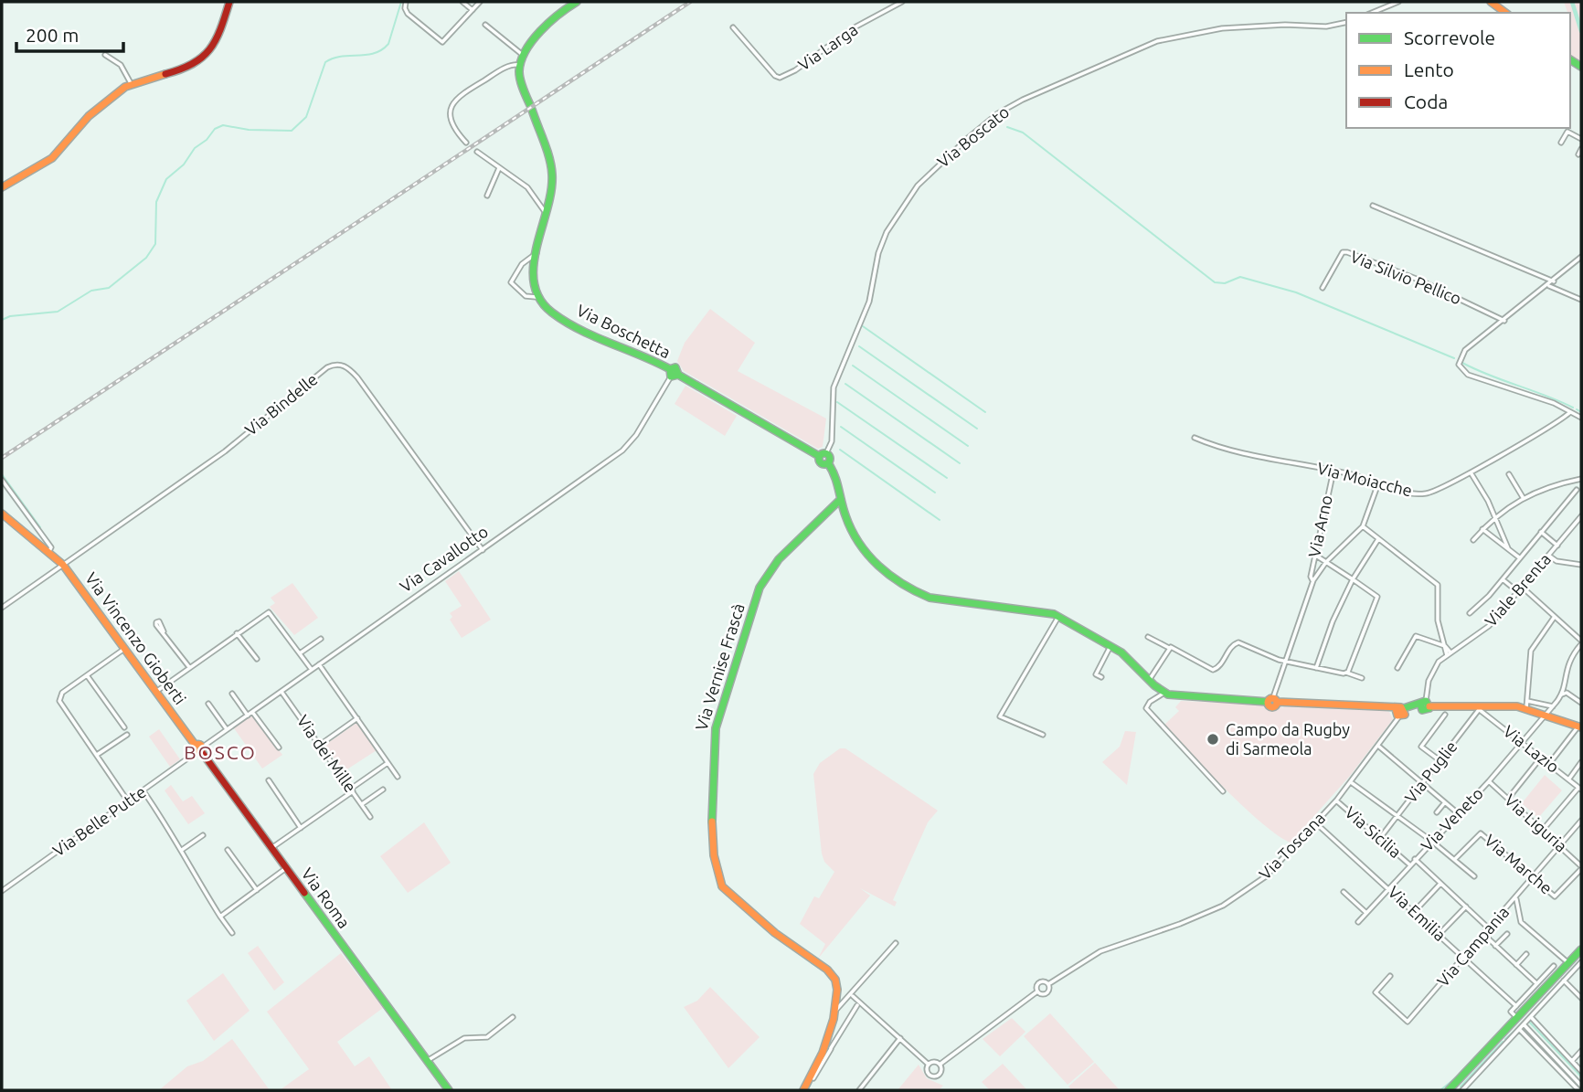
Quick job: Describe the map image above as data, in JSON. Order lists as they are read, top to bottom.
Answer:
{
  "streets": {
    "street": [
      "Via Larga",
      "Via Boscato",
      "Via Silvio Pellico",
      "Via Boschetta",
      "Via Bindelle",
      "Via Moiacche",
      "Via Arno",
      "Via Cavallotto",
      "Viale Brenta",
      "Via Vincenzo Gioberti",
      "Via Vernise Frascà",
      "Via Lazio",
      "Via dei Mille",
      "Via Puglie",
      "Via Veneto",
      "Via Belle Putte",
      "Via Liguria",
      "Via Sicilia",
      "Via Toscana",
      "Via Marche",
      "Via Roma",
      "Via Emilia",
      "Via Campania"
    ]
  },
  "crossings": [
    ["Via Boscato", "Via Boschetta"],
    ["Via Boschetta", "Via Cavallotto"],
    ["Via Boschetta", "Via Vernise Frascà"],
    ["Via Bindelle", "Via Cavallotto"],
    ["Via Bindelle", "Via Vincenzo Gioberti"],
    ["Via Moiacche", "Via Arno"],
    ["Via Cavallotto", "Via Vincenzo Gioberti"],
    ["Via Cavallotto", "Via dei Mille"],
    ["Via Cavallotto", "Via Belle Putte"],
    ["Via Cavallotto", "Via Roma"],
    ["Via Vincenzo Gioberti", "Via Belle Putte"],
    ["Via Vincenzo Gioberti", "Via Roma"],
    ["Via Lazio", "Via Puglie"],
    ["Via Lazio", "Via Veneto"],
    ["Via Puglie", "Via Sicilia"],
    ["Via Veneto", "Via Liguria"],
    ["Via Veneto", "Via Sicilia"],
    ["Via Veneto", "Via Emilia"],
    ["Via Belle Putte", "Via Roma"],
    ["Via Liguria", "Via Marche"],
    ["Via Liguria", "Via Campania"],
    ["Via Sicilia", "Via Toscana"],
    ["Via Sicilia", "Via Campania"],
    ["Via Toscana", "Via Emilia"],
    ["Via Marche", "Via Campania"],
    ["Via Emilia", "Via Campania"]
  ],
  "districts": ["BOSCO"],
  "places": ["Campo da Rugby di Sarmeola"],
  "legend": ["Scorrevole", "Lento", "Coda"],
  "scale_bar": "200 m"
}
